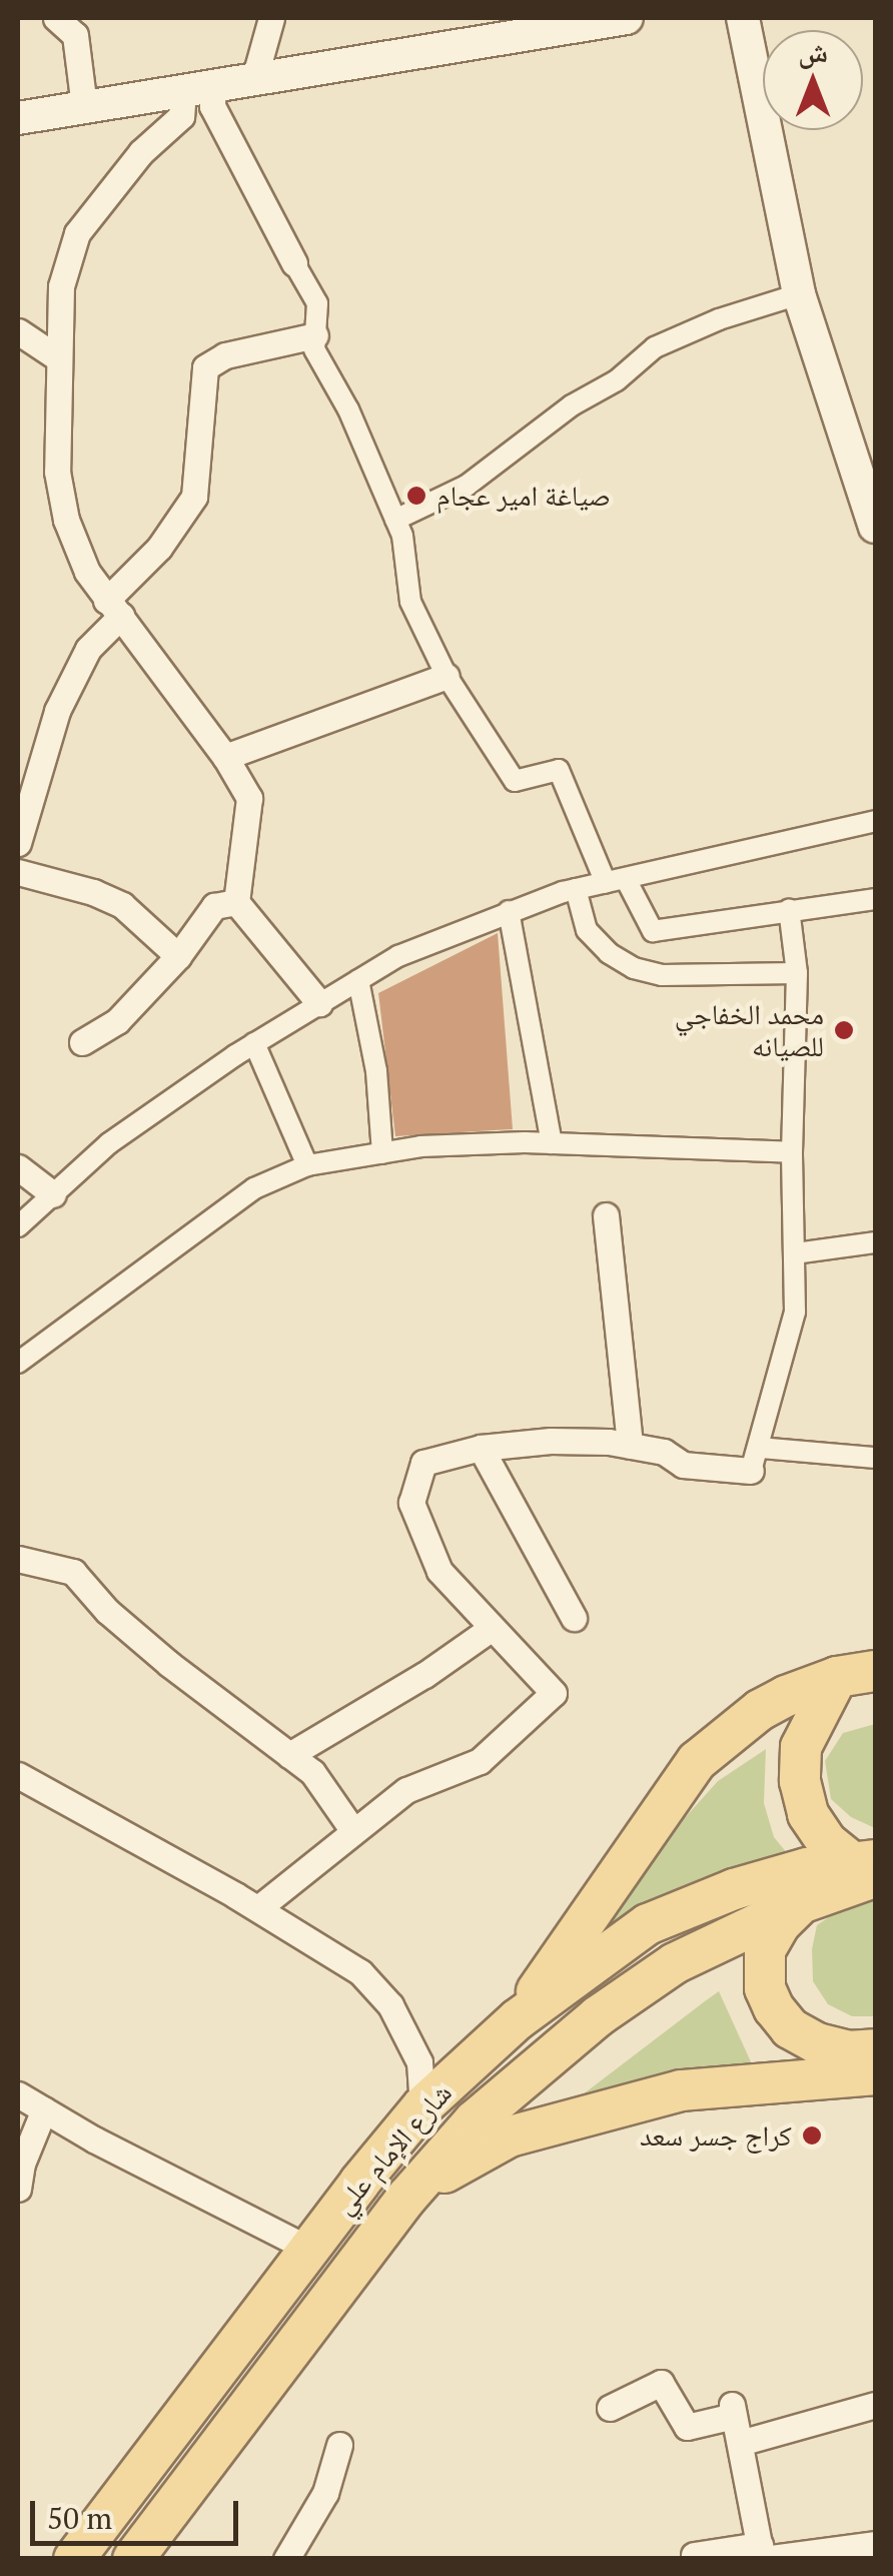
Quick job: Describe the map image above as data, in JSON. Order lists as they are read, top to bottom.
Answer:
{
  "streets": {
    "main road": ["شارع الإمام علي"]
  },
  "places": ["صياغة امير عجام", "محمد الخفاجي للصيانه", "كراج جسر سعد"],
  "scale_bar": "50 m",
  "north": "top"
}
